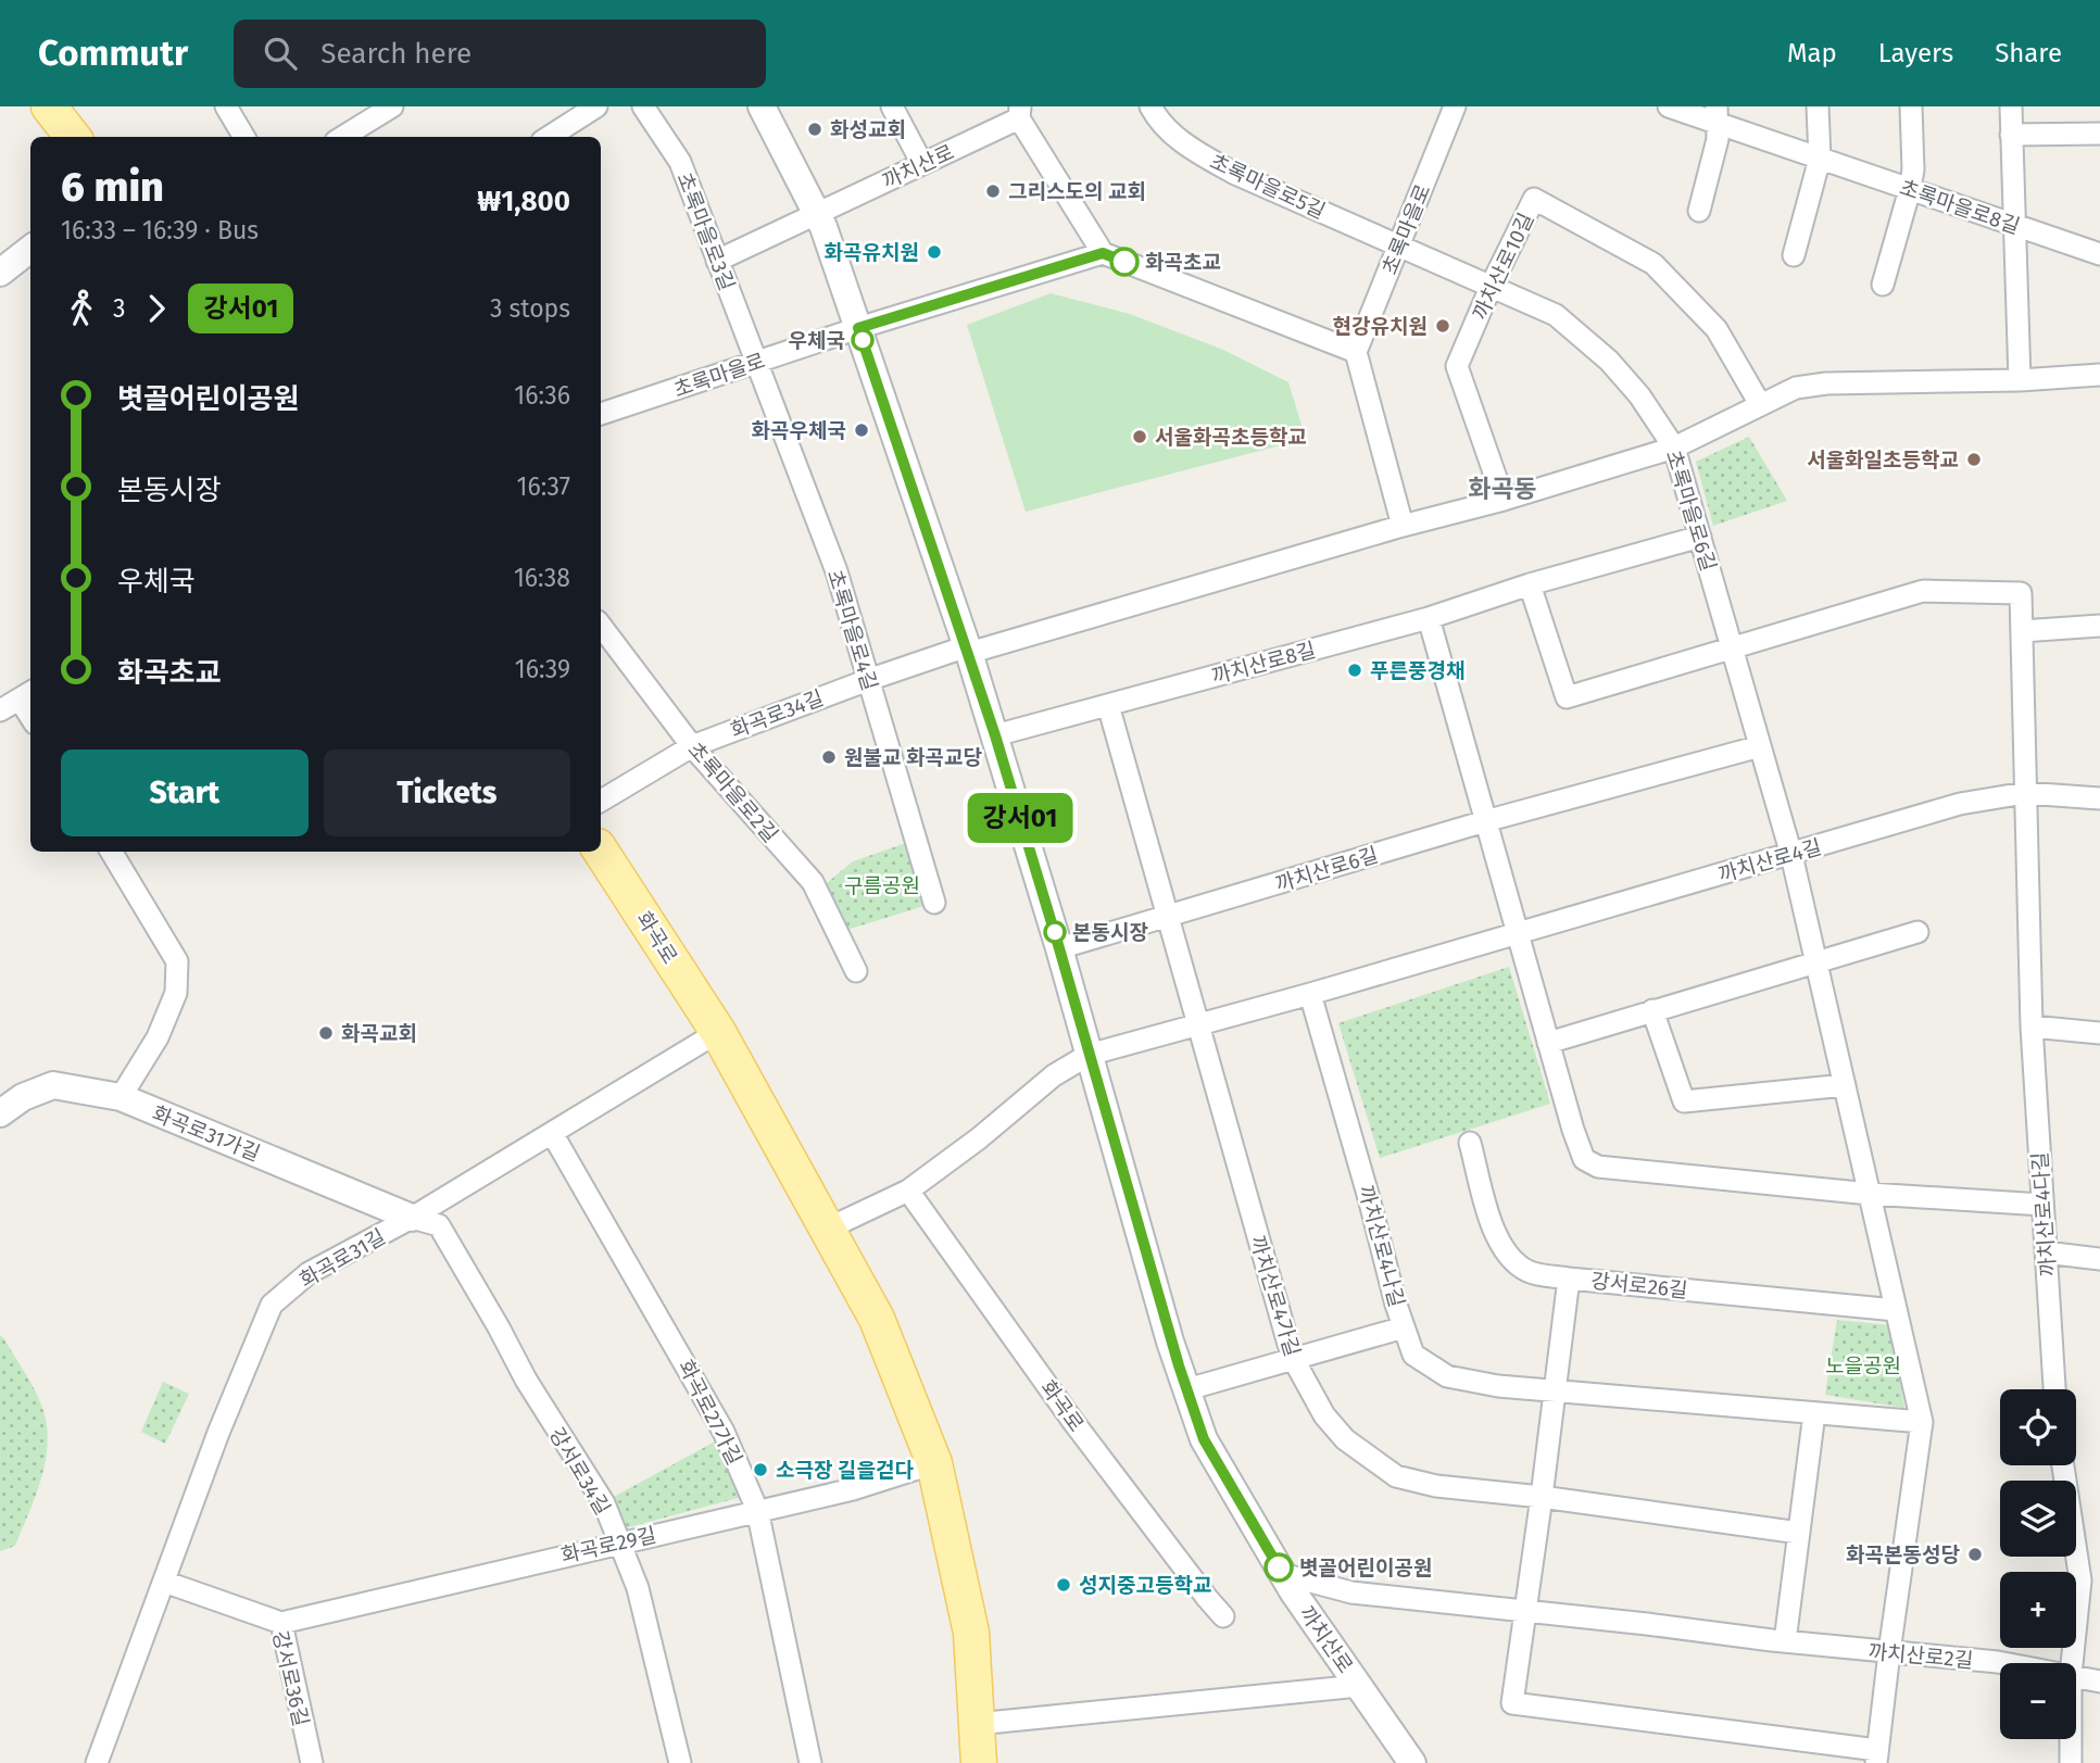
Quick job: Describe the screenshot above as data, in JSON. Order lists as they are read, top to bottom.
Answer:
{
  "streets": {
    "main road": ["화곡로"],
    "street": [
      "까치산로",
      "초록마을로5길",
      "초록마을로8길",
      "초록마을로",
      "초록마을로3길",
      "까치산로10길",
      "초록마을로6길",
      "초록마을로4길",
      "까치산로8길",
      "화곡로34길",
      "초록마을로2길",
      "까치산로4길",
      "까치산로6길",
      "화곡로31가길",
      "까치산로4다길",
      "까치산로4나길",
      "화곡로31길",
      "강서로26길",
      "까치산로4가길",
      "화곡로27가길",
      "강서로34길",
      "화곡로29길",
      "까치산로2길",
      "강서로36길"
    ]
  },
  "crossings": [
    ["까치산로", "초록마을로"],
    ["까치산로", "까치산로8길"],
    ["까치산로", "화곡로34길"],
    ["까치산로", "까치산로4길"],
    ["까치산로", "까치산로6길"],
    ["까치산로", "까치산로2길"],
    ["초록마을로5길", "초록마을로"],
    ["초록마을로5길", "초록마을로6길"],
    ["초록마을로", "초록마을로3길"],
    ["초록마을로", "초록마을로6길"],
    ["초록마을로", "초록마을로4길"],
    ["초록마을로3길", "초록마을로4길"],
    ["까치산로10길", "초록마을로6길"],
    ["초록마을로6길", "까치산로8길"],
    ["초록마을로6길", "까치산로4길"],
    ["초록마을로6길", "까치산로6길"],
    ["초록마을로4길", "화곡로34길"],
    ["화곡로34길", "초록마을로2길"],
    ["까치산로4길", "까치산로4다길"],
    ["까치산로4길", "까치산로4나길"],
    ["까치산로4길", "까치산로4가길"],
    ["화곡로", "화곡로31길"],
    ["화곡로", "화곡로29길"],
    ["화곡로31가길", "화곡로31길"],
    ["화곡로31가길", "강서로34길"],
    ["화곡로31길", "화곡로27가길"],
    ["화곡로31길", "강서로34길"],
    ["화곡로31길", "강서로36길"],
    ["화곡로27가길", "화곡로29길"],
    ["강서로34길", "화곡로29길"],
    ["화곡로29길", "강서로36길"]
  ],
  "districts": ["화곡동"],
  "parks": ["구름공원", "노을공원"],
  "places": [
    "화성교회",
    "그리스도의 교회",
    "화곡유치원",
    "화곡초교",
    "현강유치원",
    "우체국",
    "화곡우체국",
    "서울화곡초등학교",
    "서울화일초등학교",
    "푸른풍경채",
    "원불교 화곡교당",
    "본동시장",
    "화곡교회",
    "소극장 길을걷다",
    "화곡본동성당",
    "볏골어린이공원",
    "성지중고등학교"
  ],
  "lines": ["bus line 강서01"],
  "page": {
    "header": "Commutr",
    "search": "Search here",
    "nav": ["Map", "Layers", "Share"],
    "on_map": "강서01",
    "heading": ["6 min", "16:33 – 16:39 · Bus", "₩1,800"],
    "legs": ["3", "강서01", "3 stops"],
    "list": [
      {
        "name": "볏골어린이공원",
        "value": "16:36"
      },
      {
        "name": "본동시장",
        "value": "16:37"
      },
      {
        "name": "우체국",
        "value": "16:38"
      },
      {
        "name": "화곡초교",
        "value": "16:39"
      }
    ],
    "buttons": ["Start", "Tickets"],
    "map_buttons": ["+", "−"]
  }
}
